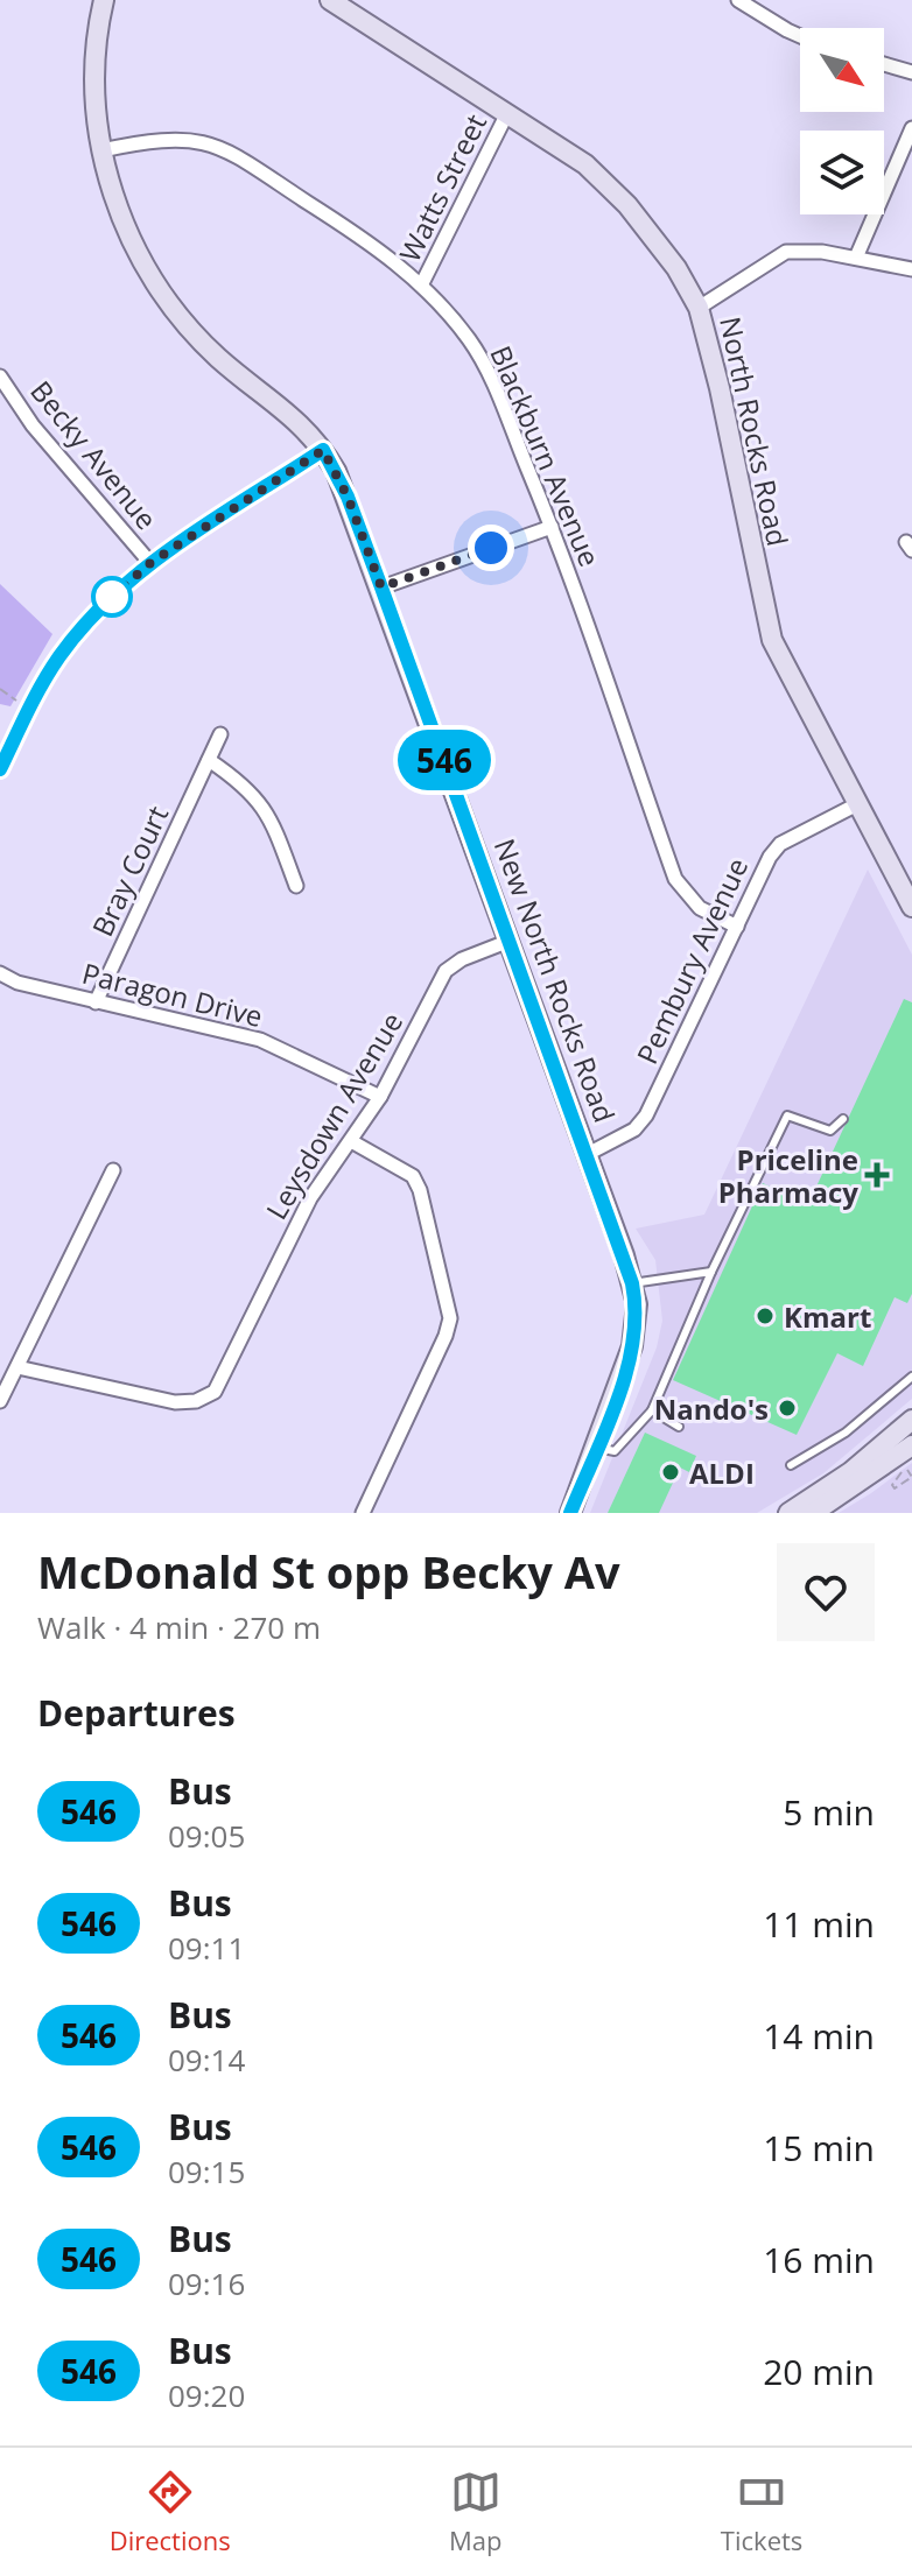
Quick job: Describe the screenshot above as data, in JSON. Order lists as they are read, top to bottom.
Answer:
{
  "streets": {
    "street": [
      "Watts Street",
      "North Rocks Road",
      "Becky Avenue",
      "Blackburn Avenue",
      "Bray Court",
      "Pembury Avenue",
      "New North Rocks Road",
      "Paragon Drive",
      "Leysdown Avenue"
    ]
  },
  "crossings": [
    ["Watts Street", "North Rocks Road"],
    ["Watts Street", "Blackburn Avenue"],
    ["North Rocks Road", "Pembury Avenue"],
    ["Blackburn Avenue", "Pembury Avenue"],
    ["Blackburn Avenue", "New North Rocks Road"],
    ["Bray Court", "Paragon Drive"],
    ["Pembury Avenue", "New North Rocks Road"],
    ["New North Rocks Road", "Leysdown Avenue"],
    ["Paragon Drive", "Leysdown Avenue"]
  ],
  "places": {
    "health": ["Priceline Pharmacy"],
    "other": ["Kmart", "Nando's", "ALDI"]
  },
  "lines": ["bus line 546"],
  "north": "bottom right",
  "page": {
    "on_map": "546",
    "heading": [
      ["McDonald St opp Becky Av", "Walk · 4 min · 270 m"],
      "Departures"
    ],
    "list": [
      {
        "mark": "546",
        "name": "Bus",
        "note": "09:05",
        "value": "5 min"
      },
      {
        "mark": "546",
        "name": "Bus",
        "note": "09:11",
        "value": "11 min"
      },
      {
        "mark": "546",
        "name": "Bus",
        "note": "09:14",
        "value": "14 min"
      },
      {
        "mark": "546",
        "name": "Bus",
        "note": "09:15",
        "value": "15 min"
      },
      {
        "mark": "546",
        "name": "Bus",
        "note": "09:16",
        "value": "16 min"
      },
      {
        "mark": "546",
        "name": "Bus",
        "note": "09:20",
        "value": "20 min"
      }
    ],
    "tabs": ["Directions", "Map", "Tickets"]
  }
}
